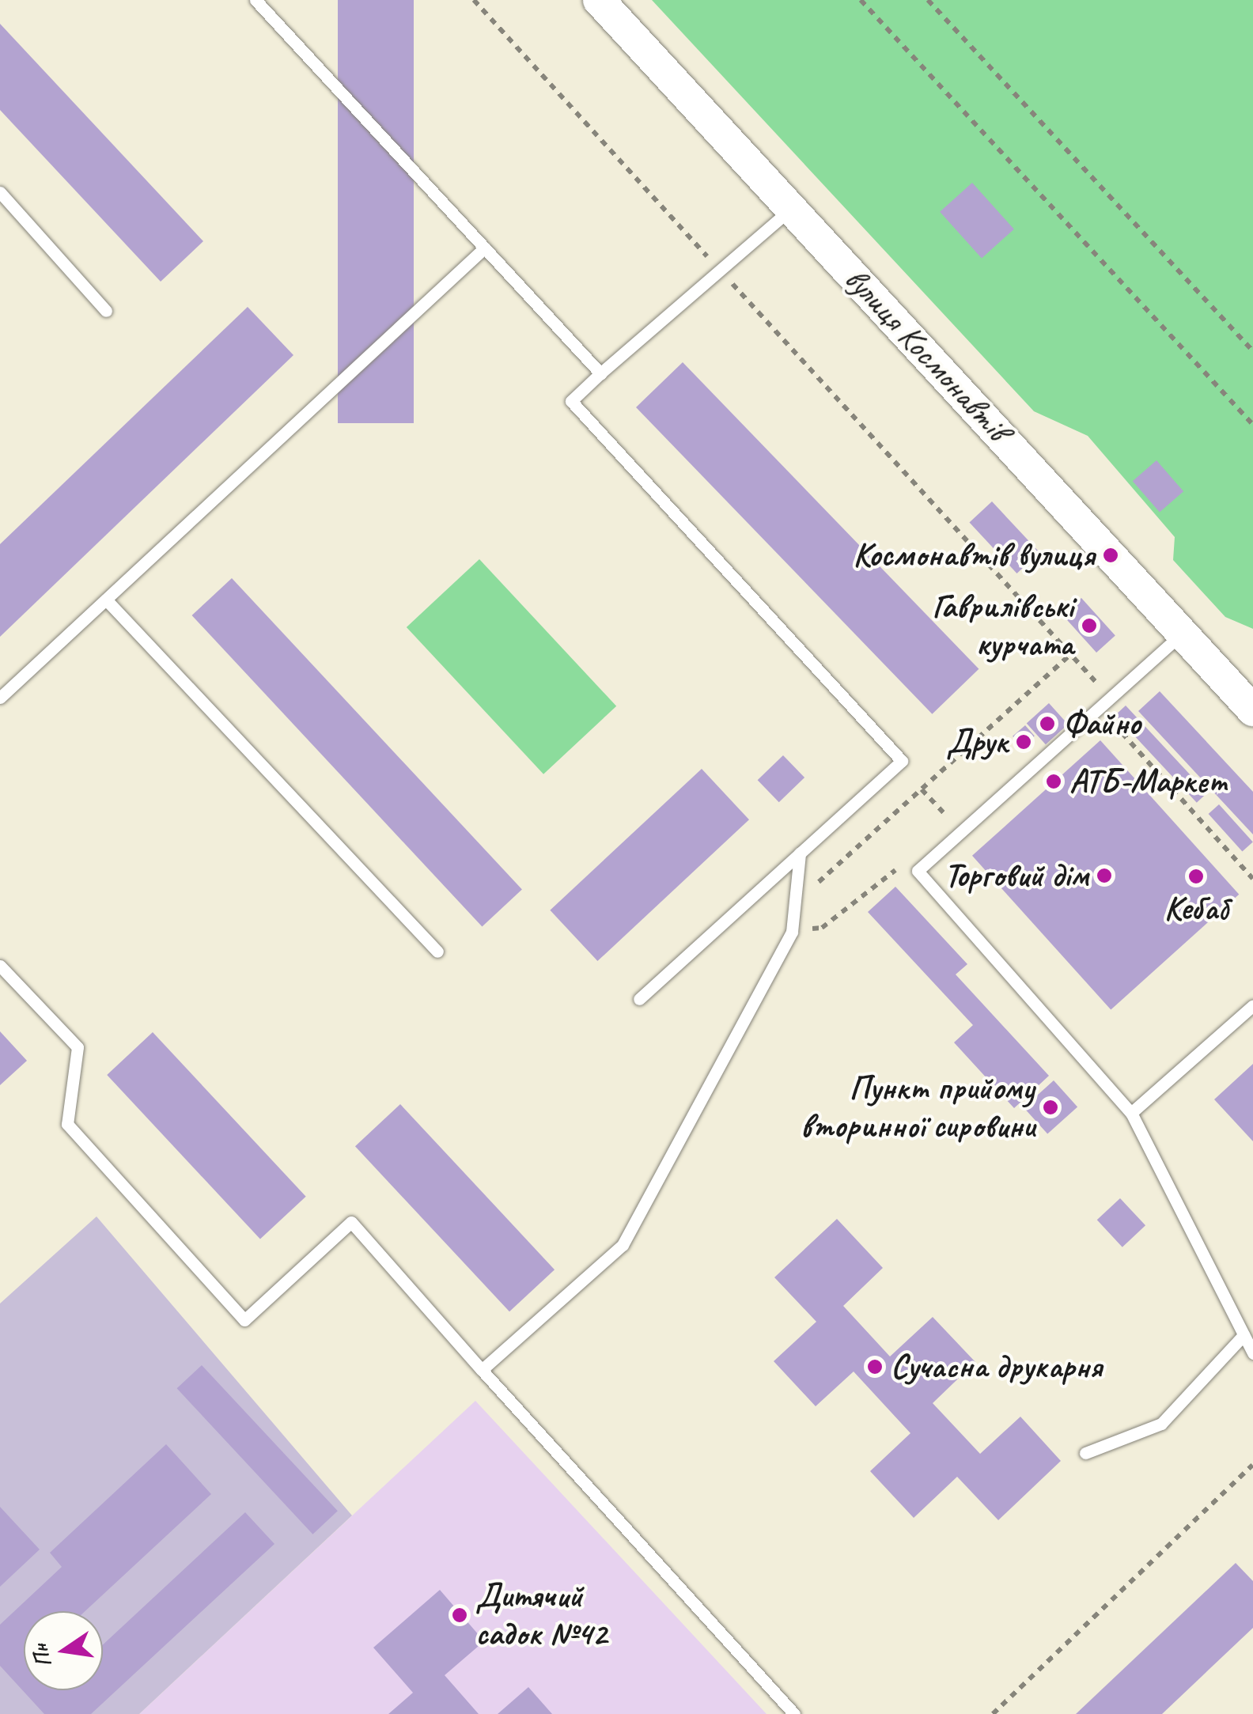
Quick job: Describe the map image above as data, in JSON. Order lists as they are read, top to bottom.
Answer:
{
  "streets": {
    "street": ["вулиця Космонавтів"]
  },
  "places": [
    "Космонавтів вулиця",
    "Гаврилівські курчата",
    "Файно",
    "Друк",
    "АТБ-Маркет",
    "Торговий дім",
    "Кебаб",
    "Пункт прийому вторинної сировини",
    "Сучасна друкарня",
    "Дитячий садок №42"
  ],
  "north": "left"
}
